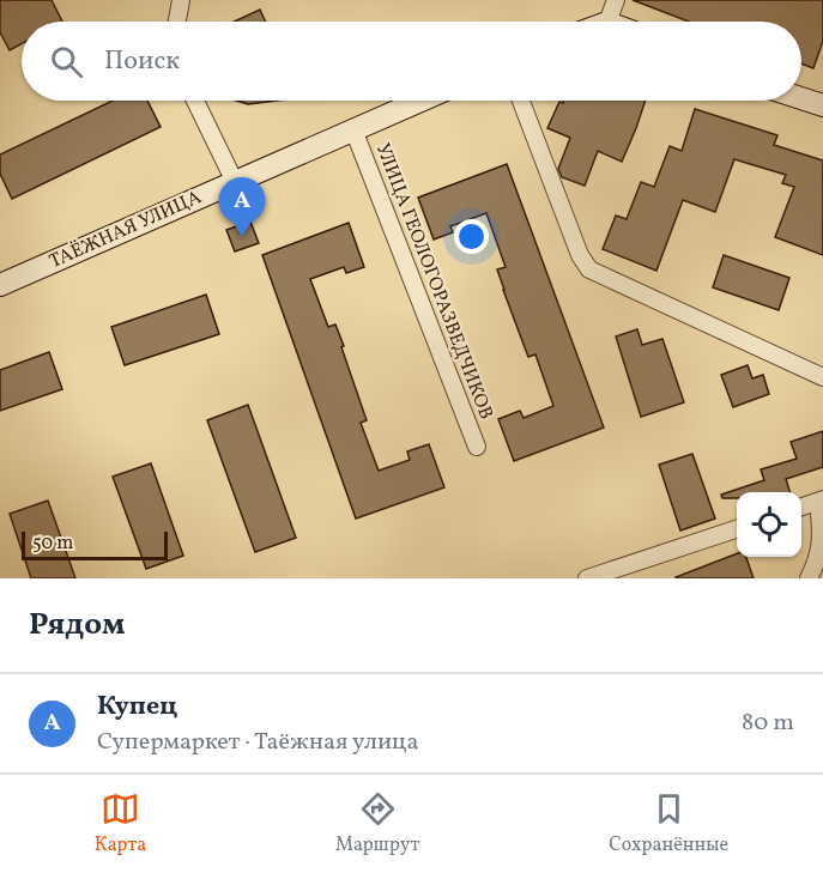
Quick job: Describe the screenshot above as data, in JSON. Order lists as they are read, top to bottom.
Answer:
{
  "streets": {
    "main road": ["ТАЁЖНАЯ УЛИЦА"],
    "street": ["УЛИЦА ГЕОЛОГОРАЗВЕДЧИКОВ"]
  },
  "crossings": [
    ["ТАЁЖНАЯ УЛИЦА", "УЛИЦА ГЕОЛОГОРАЗВЕДЧИКОВ"]
  ],
  "scale_bar": "50 m",
  "page": {
    "search": "Поиск",
    "pins": "A",
    "scale": "50 m",
    "heading": "Рядом",
    "list": [
      {
        "mark": "A",
        "name": "Купец",
        "note": "Супермаркет · Таёжная улица",
        "value": "80 m"
      }
    ],
    "nav": ["Карта", "Маршрут", "Сохранённые"]
  }
}
